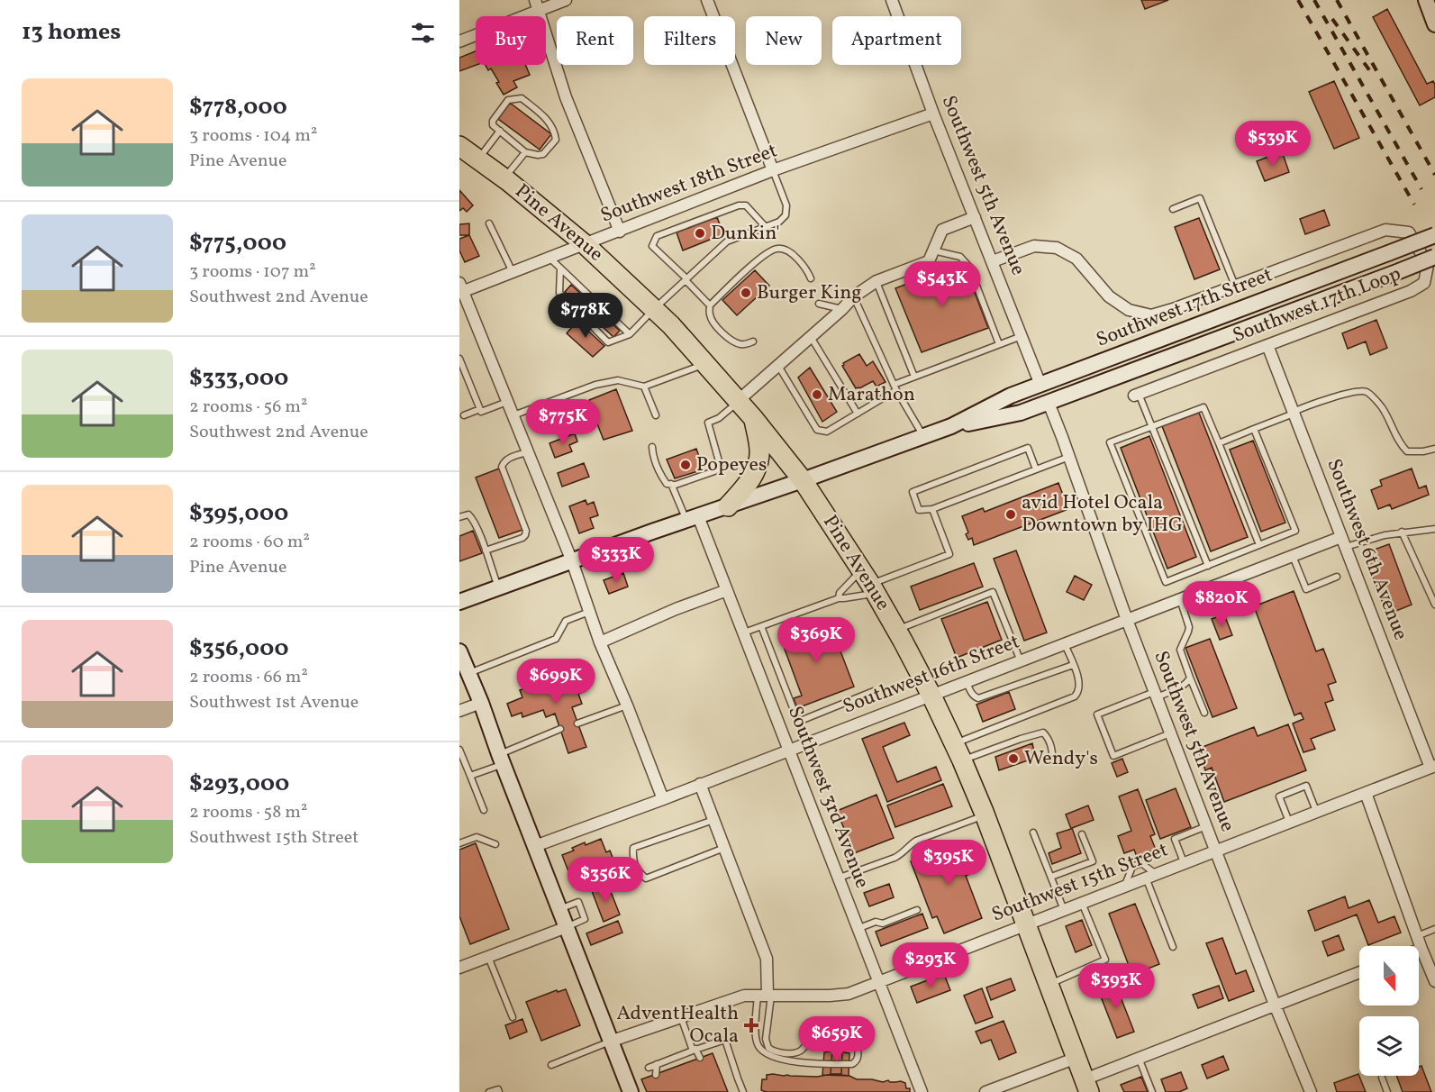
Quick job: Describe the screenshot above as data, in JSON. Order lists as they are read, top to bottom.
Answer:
{
  "streets": {
    "highway": ["Pine Avenue"],
    "main road": ["Southwest 17th Street"],
    "street": [
      "Southwest 18th Street",
      "Southwest 5th Avenue",
      "Southwest 17th Loop",
      "Southwest 6th Avenue",
      "Southwest 16th Street",
      "Southwest 3rd Avenue",
      "Southwest 15th Street"
    ]
  },
  "crossings": [
    ["Southwest 18th Street", "Southwest 5th Avenue"],
    ["Southwest 18th Street", "Pine Avenue"],
    ["Southwest 5th Avenue", "Southwest 17th Loop"],
    ["Southwest 5th Avenue", "Southwest 17th Street"],
    ["Southwest 5th Avenue", "Southwest 16th Street"],
    ["Southwest 5th Avenue", "Southwest 15th Street"],
    ["Pine Avenue", "Southwest 17th Street"],
    ["Pine Avenue", "Southwest 16th Street"],
    ["Pine Avenue", "Southwest 15th Street"],
    ["Southwest 17th Loop", "Southwest 6th Avenue"],
    ["Southwest 17th Street", "Southwest 3rd Avenue"],
    ["Southwest 6th Avenue", "Southwest 16th Street"],
    ["Southwest 6th Avenue", "Southwest 15th Street"],
    ["Southwest 16th Street", "Southwest 3rd Avenue"],
    ["Southwest 3rd Avenue", "Southwest 15th Street"]
  ],
  "places": {
    "other": [
      "Dunkin'",
      "Burger King",
      "Marathon",
      "Popeyes",
      "avid Hotel Ocala Downtown by IHG",
      "Wendy's"
    ],
    "health": ["AdventHealth Ocala"]
  },
  "north": "bottom",
  "page": {
    "heading": "13 homes",
    "chip": [
      "Buy",
      "Rent",
      "Filters",
      "New",
      "Apartment"
    ],
    "list": [
      {
        "name": "$778,000",
        "note": "3 rooms · 104 m² · Pine Avenue"
      },
      {
        "name": "$775,000",
        "note": "3 rooms · 107 m² · Southwest 2nd Avenue"
      },
      {
        "name": "$333,000",
        "note": "2 rooms · 56 m² · Southwest 2nd Avenue"
      },
      {
        "name": "$395,000",
        "note": "2 rooms · 60 m² · Pine Avenue"
      },
      {
        "name": "$356,000",
        "note": "2 rooms · 66 m² · Southwest 1st Avenue"
      },
      {
        "name": "$293,000",
        "note": "2 rooms · 58 m² · Southwest 15th Street"
      }
    ],
    "price": [
      "$539K",
      "$543K",
      "$778K",
      "$775K",
      "$333K",
      "$820K",
      "$369K",
      "$699K",
      "$395K",
      "$356K",
      "$293K",
      "$393K",
      "$659K"
    ]
  }
}
